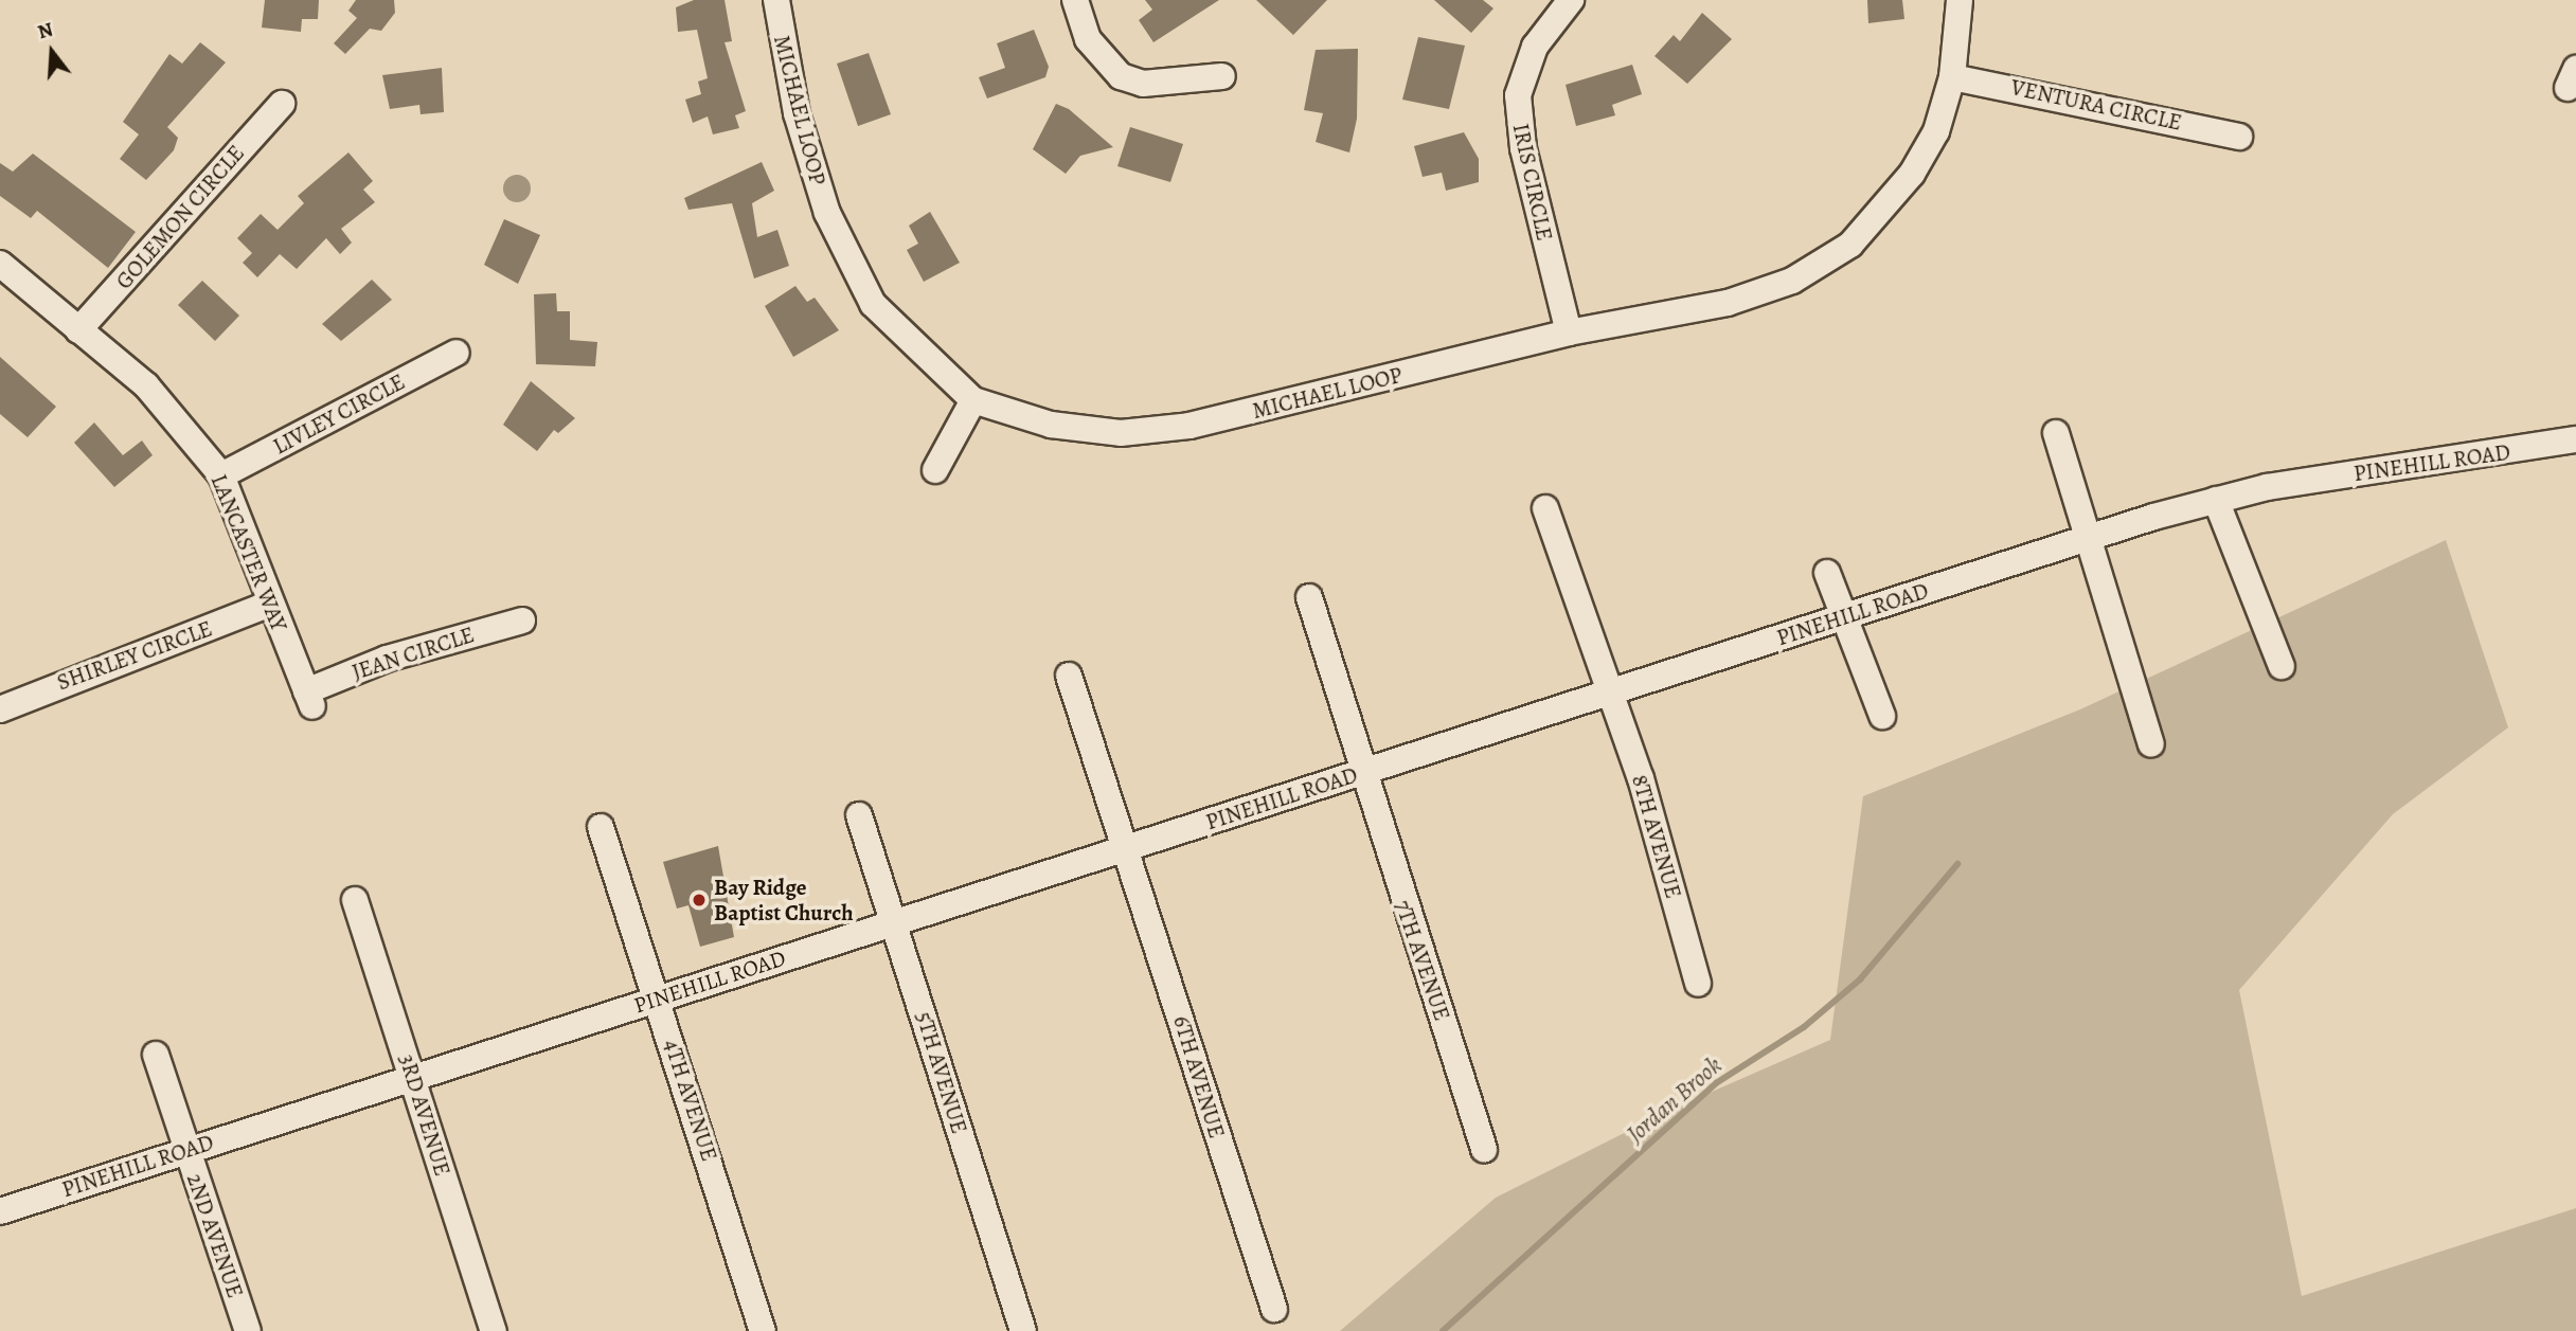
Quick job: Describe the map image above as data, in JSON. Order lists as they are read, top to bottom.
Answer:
{
  "streets": {
    "street": [
      "VENTURA CIRCLE",
      "MICHAEL LOOP",
      "IRIS CIRCLE",
      "GOLEMON CIRCLE",
      "LIVLEY CIRCLE",
      "PINEHILL ROAD",
      "LANCASTER WAY",
      "JEAN CIRCLE",
      "SHIRLEY CIRCLE",
      "8TH AVENUE",
      "7TH AVENUE",
      "5TH AVENUE",
      "6TH AVENUE",
      "4TH AVENUE",
      "3RD AVENUE",
      "2ND AVENUE"
    ]
  },
  "crossings": [
    ["VENTURA CIRCLE", "MICHAEL LOOP"],
    ["MICHAEL LOOP", "IRIS CIRCLE"],
    ["GOLEMON CIRCLE", "LANCASTER WAY"],
    ["LIVLEY CIRCLE", "LANCASTER WAY"],
    ["PINEHILL ROAD", "8TH AVENUE"],
    ["PINEHILL ROAD", "7TH AVENUE"],
    ["PINEHILL ROAD", "5TH AVENUE"],
    ["PINEHILL ROAD", "6TH AVENUE"],
    ["PINEHILL ROAD", "4TH AVENUE"],
    ["PINEHILL ROAD", "3RD AVENUE"],
    ["PINEHILL ROAD", "2ND AVENUE"],
    ["LANCASTER WAY", "JEAN CIRCLE"],
    ["LANCASTER WAY", "SHIRLEY CIRCLE"]
  ],
  "water": ["Jordan Brook"],
  "places": ["Bay Ridge Baptist Church"],
  "north": "top"
}
